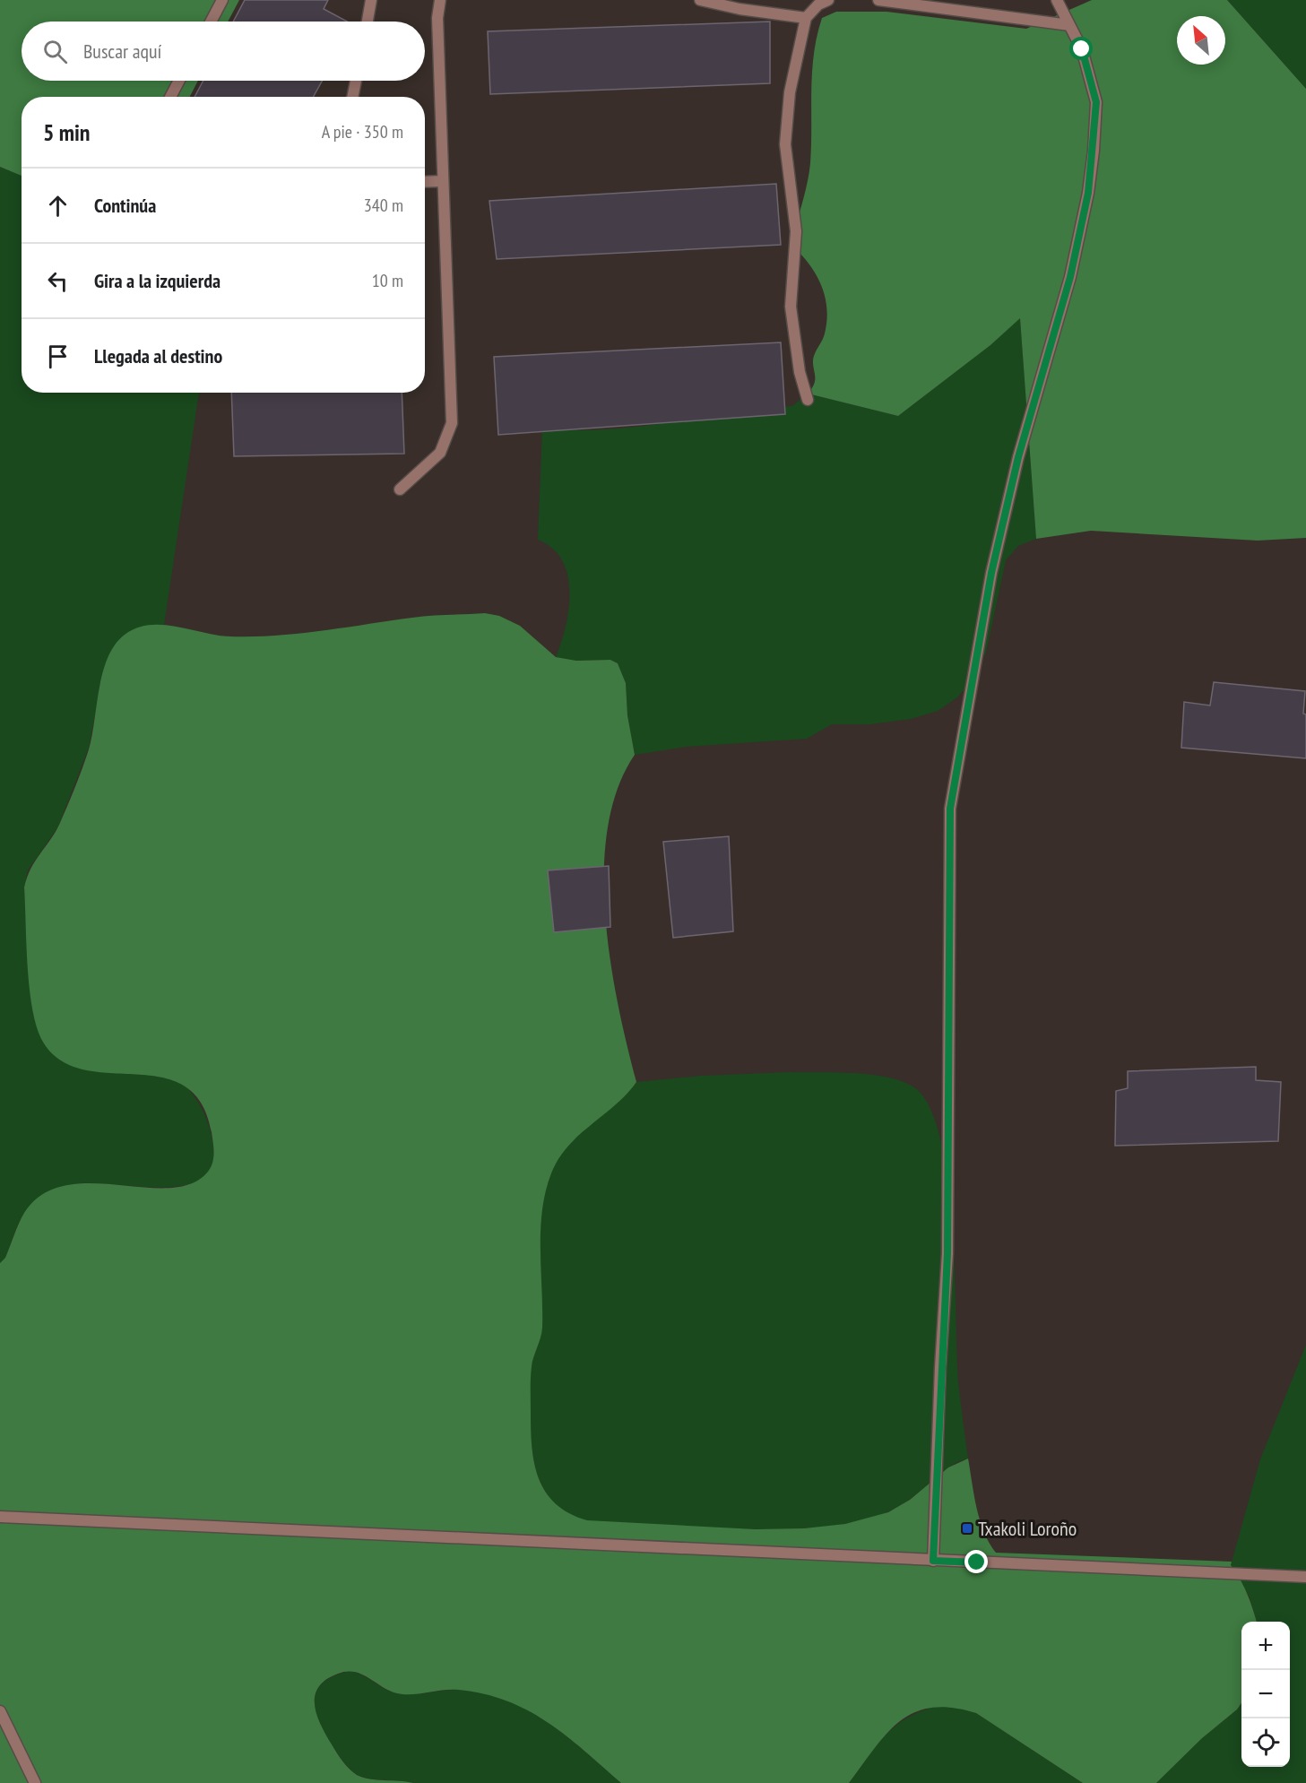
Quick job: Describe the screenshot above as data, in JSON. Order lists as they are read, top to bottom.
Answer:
{
  "places": {
    "transit": ["Txakoli Loroño"]
  },
  "north": "top left",
  "page": {
    "search": "Buscar aquí",
    "heading": ["5 min", "A pie · 350 m"],
    "list": [
      ["Continúa", "340 m"],
      ["Gira a la izquierda", "10 m"],
      "Llegada al destino"
    ],
    "map_buttons": ["+", "−"]
  }
}
